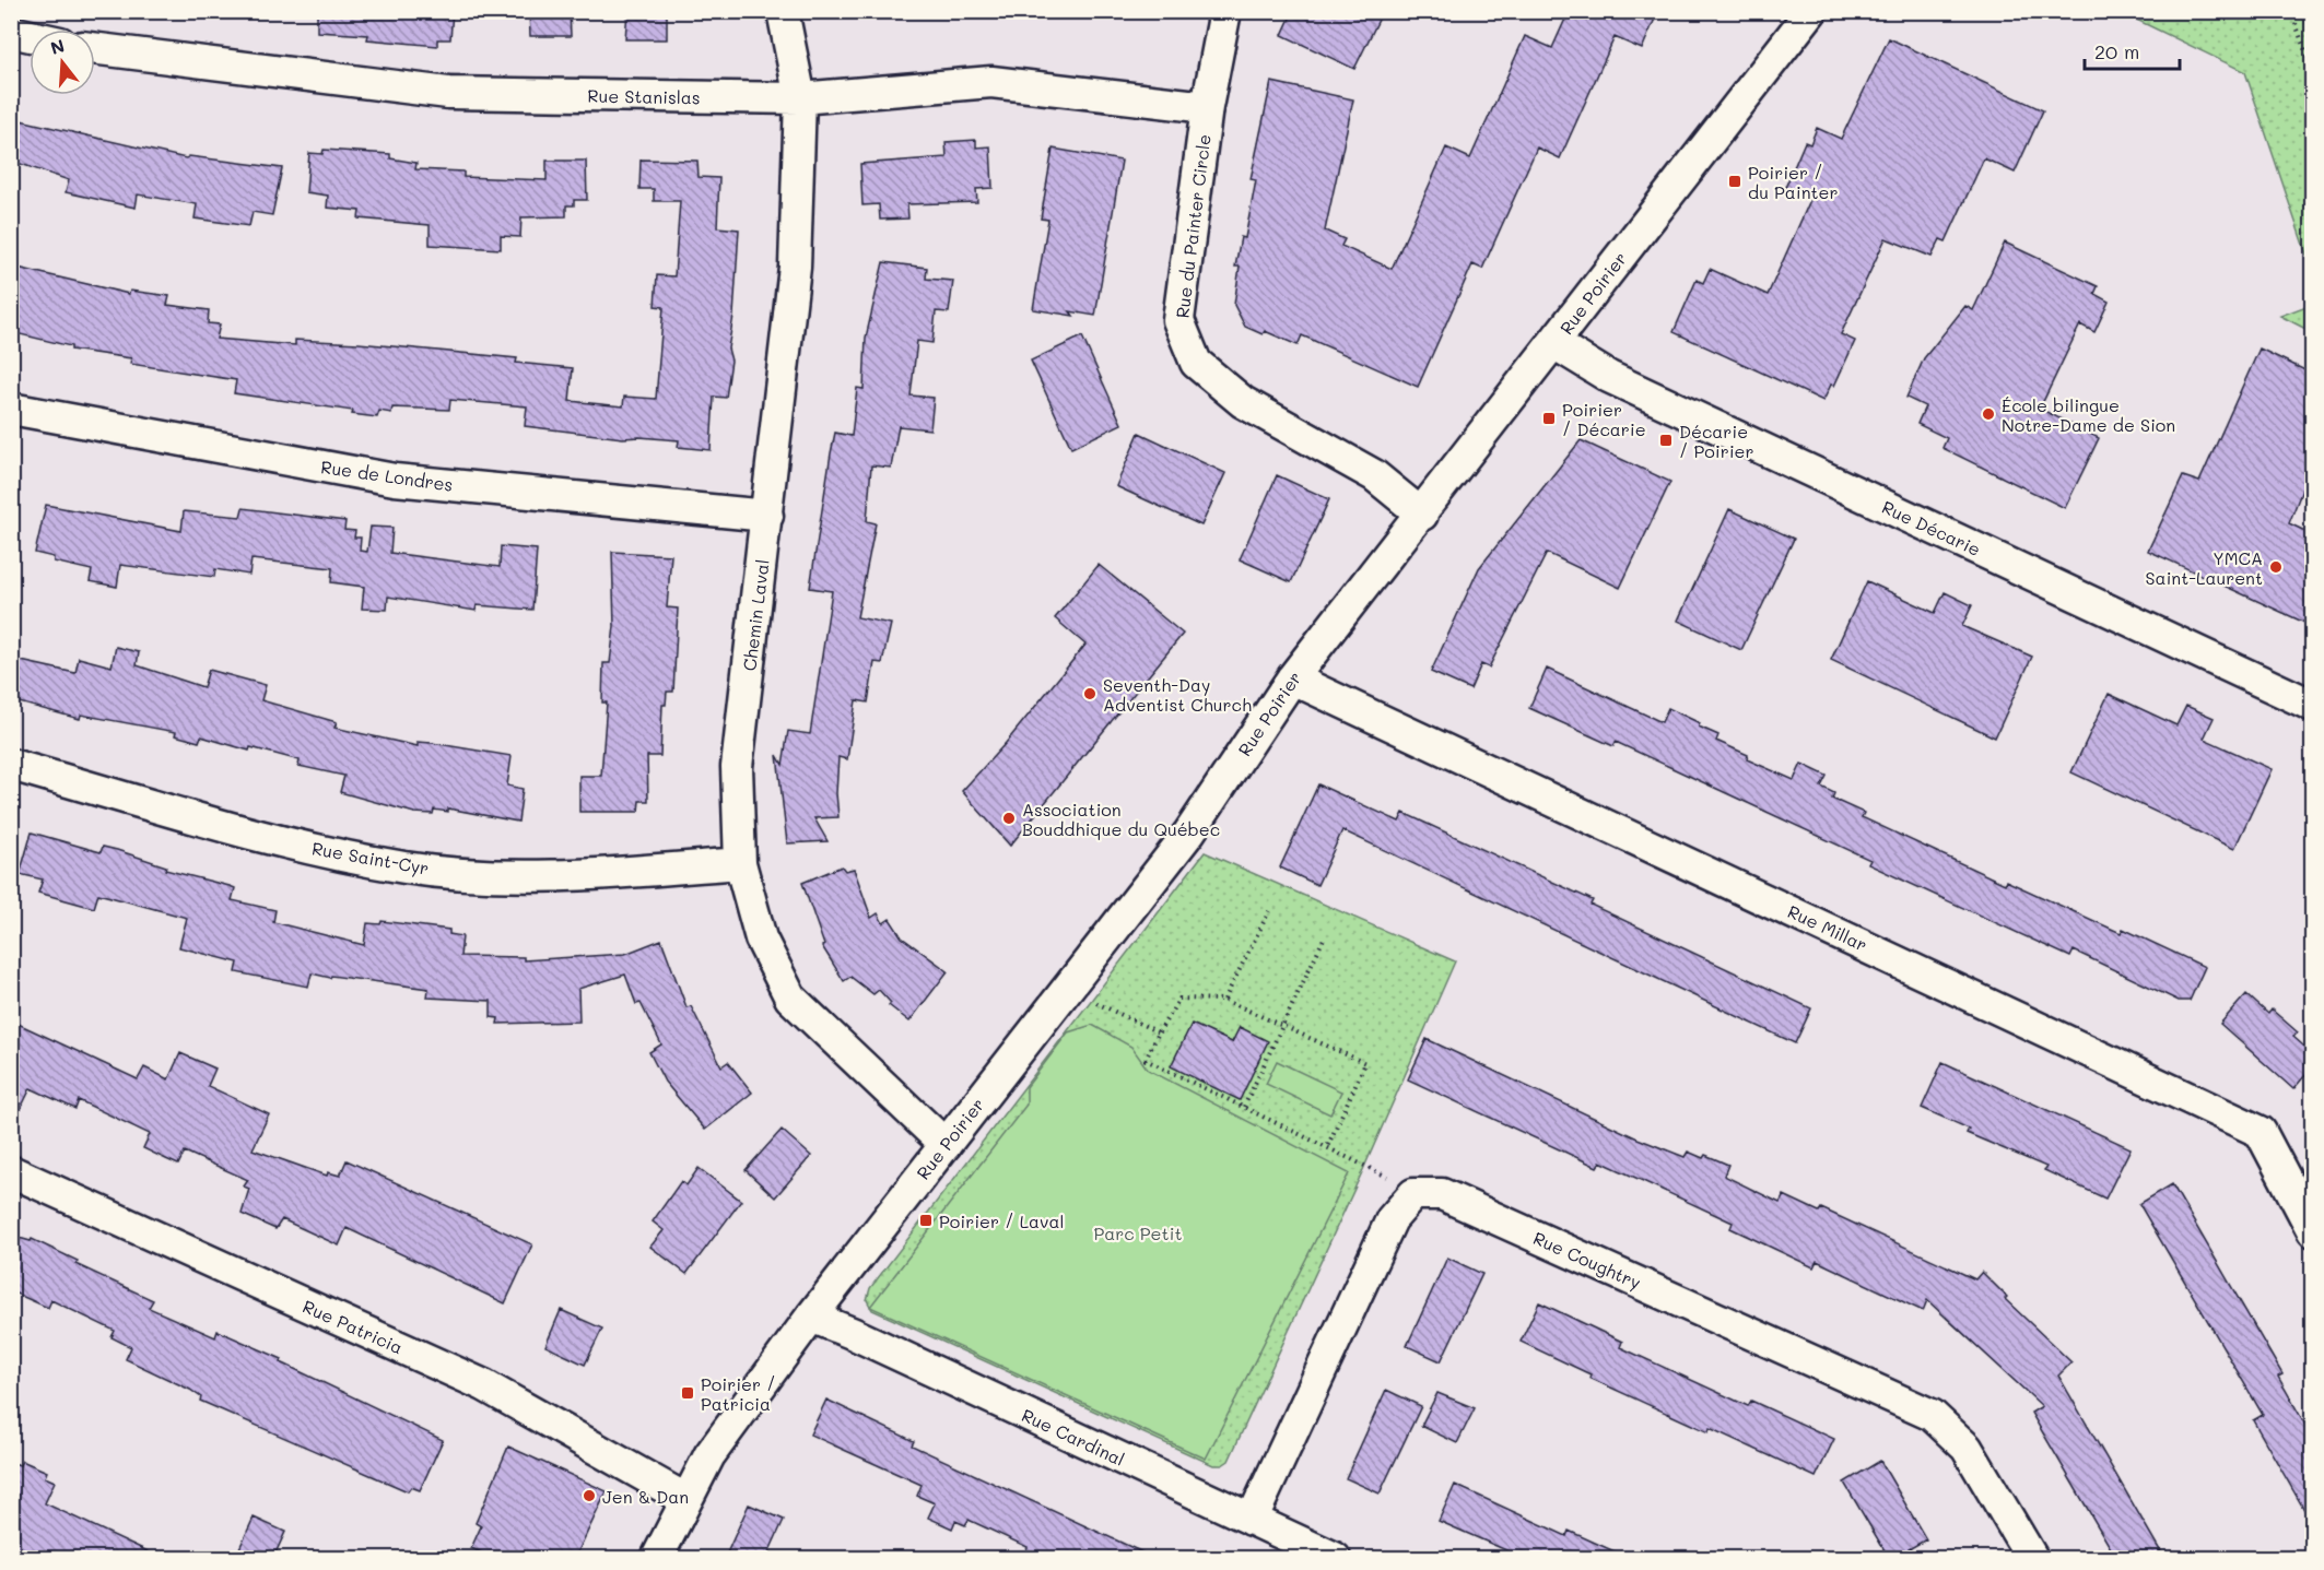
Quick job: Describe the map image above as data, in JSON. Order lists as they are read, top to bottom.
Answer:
{
  "streets": {
    "street": [
      "Rue Stanislas",
      "Rue du Painter Circle",
      "Rue Poirier",
      "Rue de Londres",
      "Rue Décarie",
      "Chemin Laval",
      "Rue Saint-Cyr",
      "Rue Millar",
      "Rue Coughtry",
      "Rue Patricia",
      "Rue Cardinal"
    ]
  },
  "crossings": [
    ["Rue Stanislas", "Rue du Painter Circle"],
    ["Rue Stanislas", "Chemin Laval"],
    ["Rue du Painter Circle", "Rue Poirier"],
    ["Rue Poirier", "Rue Décarie"],
    ["Rue Poirier", "Chemin Laval"],
    ["Rue Poirier", "Rue Millar"],
    ["Rue Poirier", "Rue Patricia"],
    ["Rue Poirier", "Rue Cardinal"],
    ["Rue de Londres", "Chemin Laval"],
    ["Chemin Laval", "Rue Saint-Cyr"]
  ],
  "parks": ["Parc Petit"],
  "places": {
    "transit": [
      "Poirier / du Painter",
      "Poirier / Décarie",
      "Décarie / Poirier",
      "Poirier / Laval",
      "Poirier / Patricia"
    ],
    "other": [
      "École bilingue Notre-Dame de Sion",
      "YMCA Saint-Laurent",
      "Seventh-Day Adventist Church",
      "Association Bouddhique du Québec",
      "Jen & Dan"
    ]
  },
  "scale_bar": "20 m",
  "north": "top"
}
